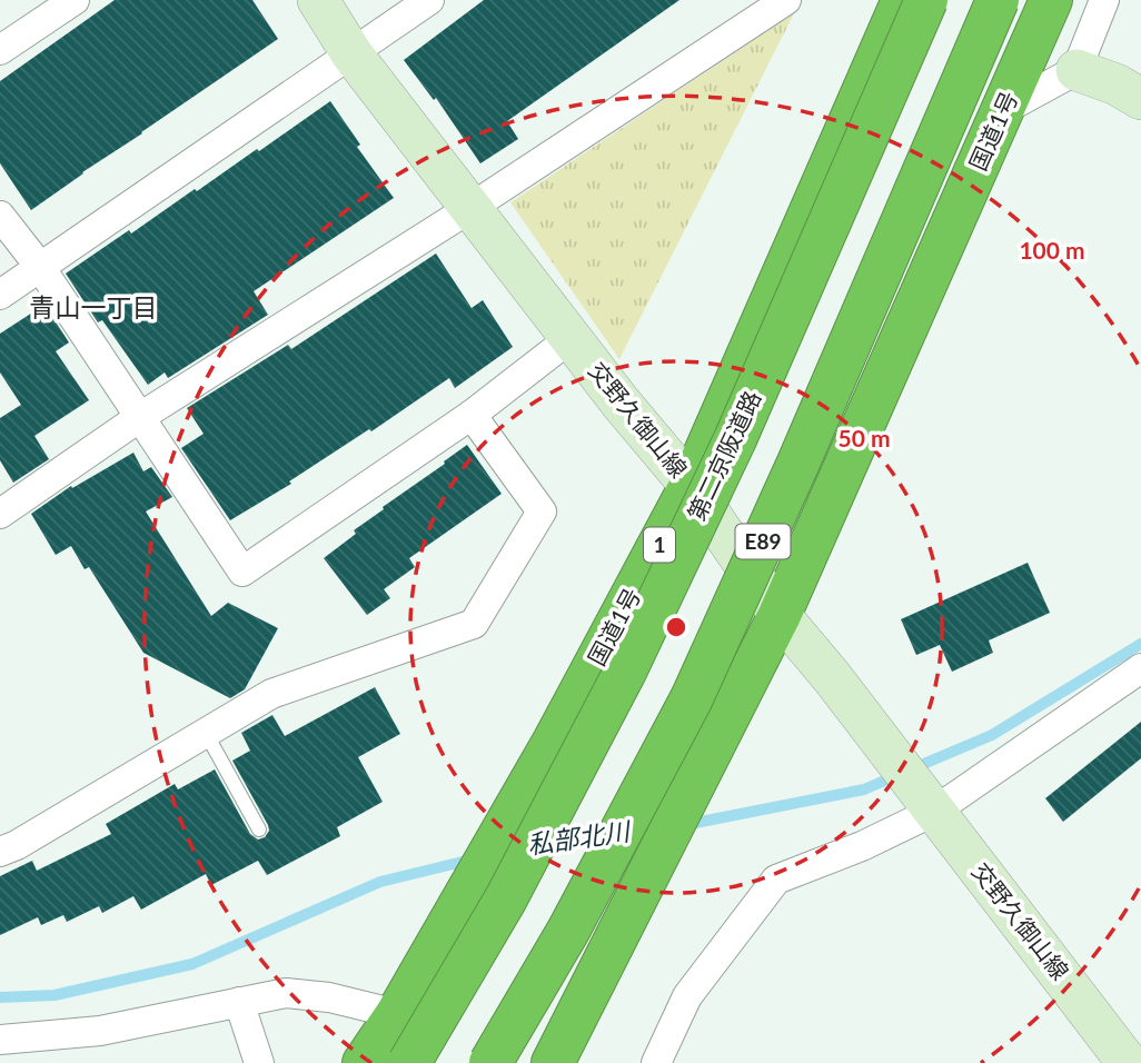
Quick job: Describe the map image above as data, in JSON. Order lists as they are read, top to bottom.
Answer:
{
  "streets": {
    "highway": [
      "国道1号",
      "第二京阪道路",
      "E89",
      "1"
    ],
    "main road": ["交野久御山線"]
  },
  "crossings": [
    ["国道1号", "交野久御山線"]
  ],
  "districts": ["青山一丁目"],
  "water": ["私部北川"],
  "rings": ["100 m", "50 m"]
}
